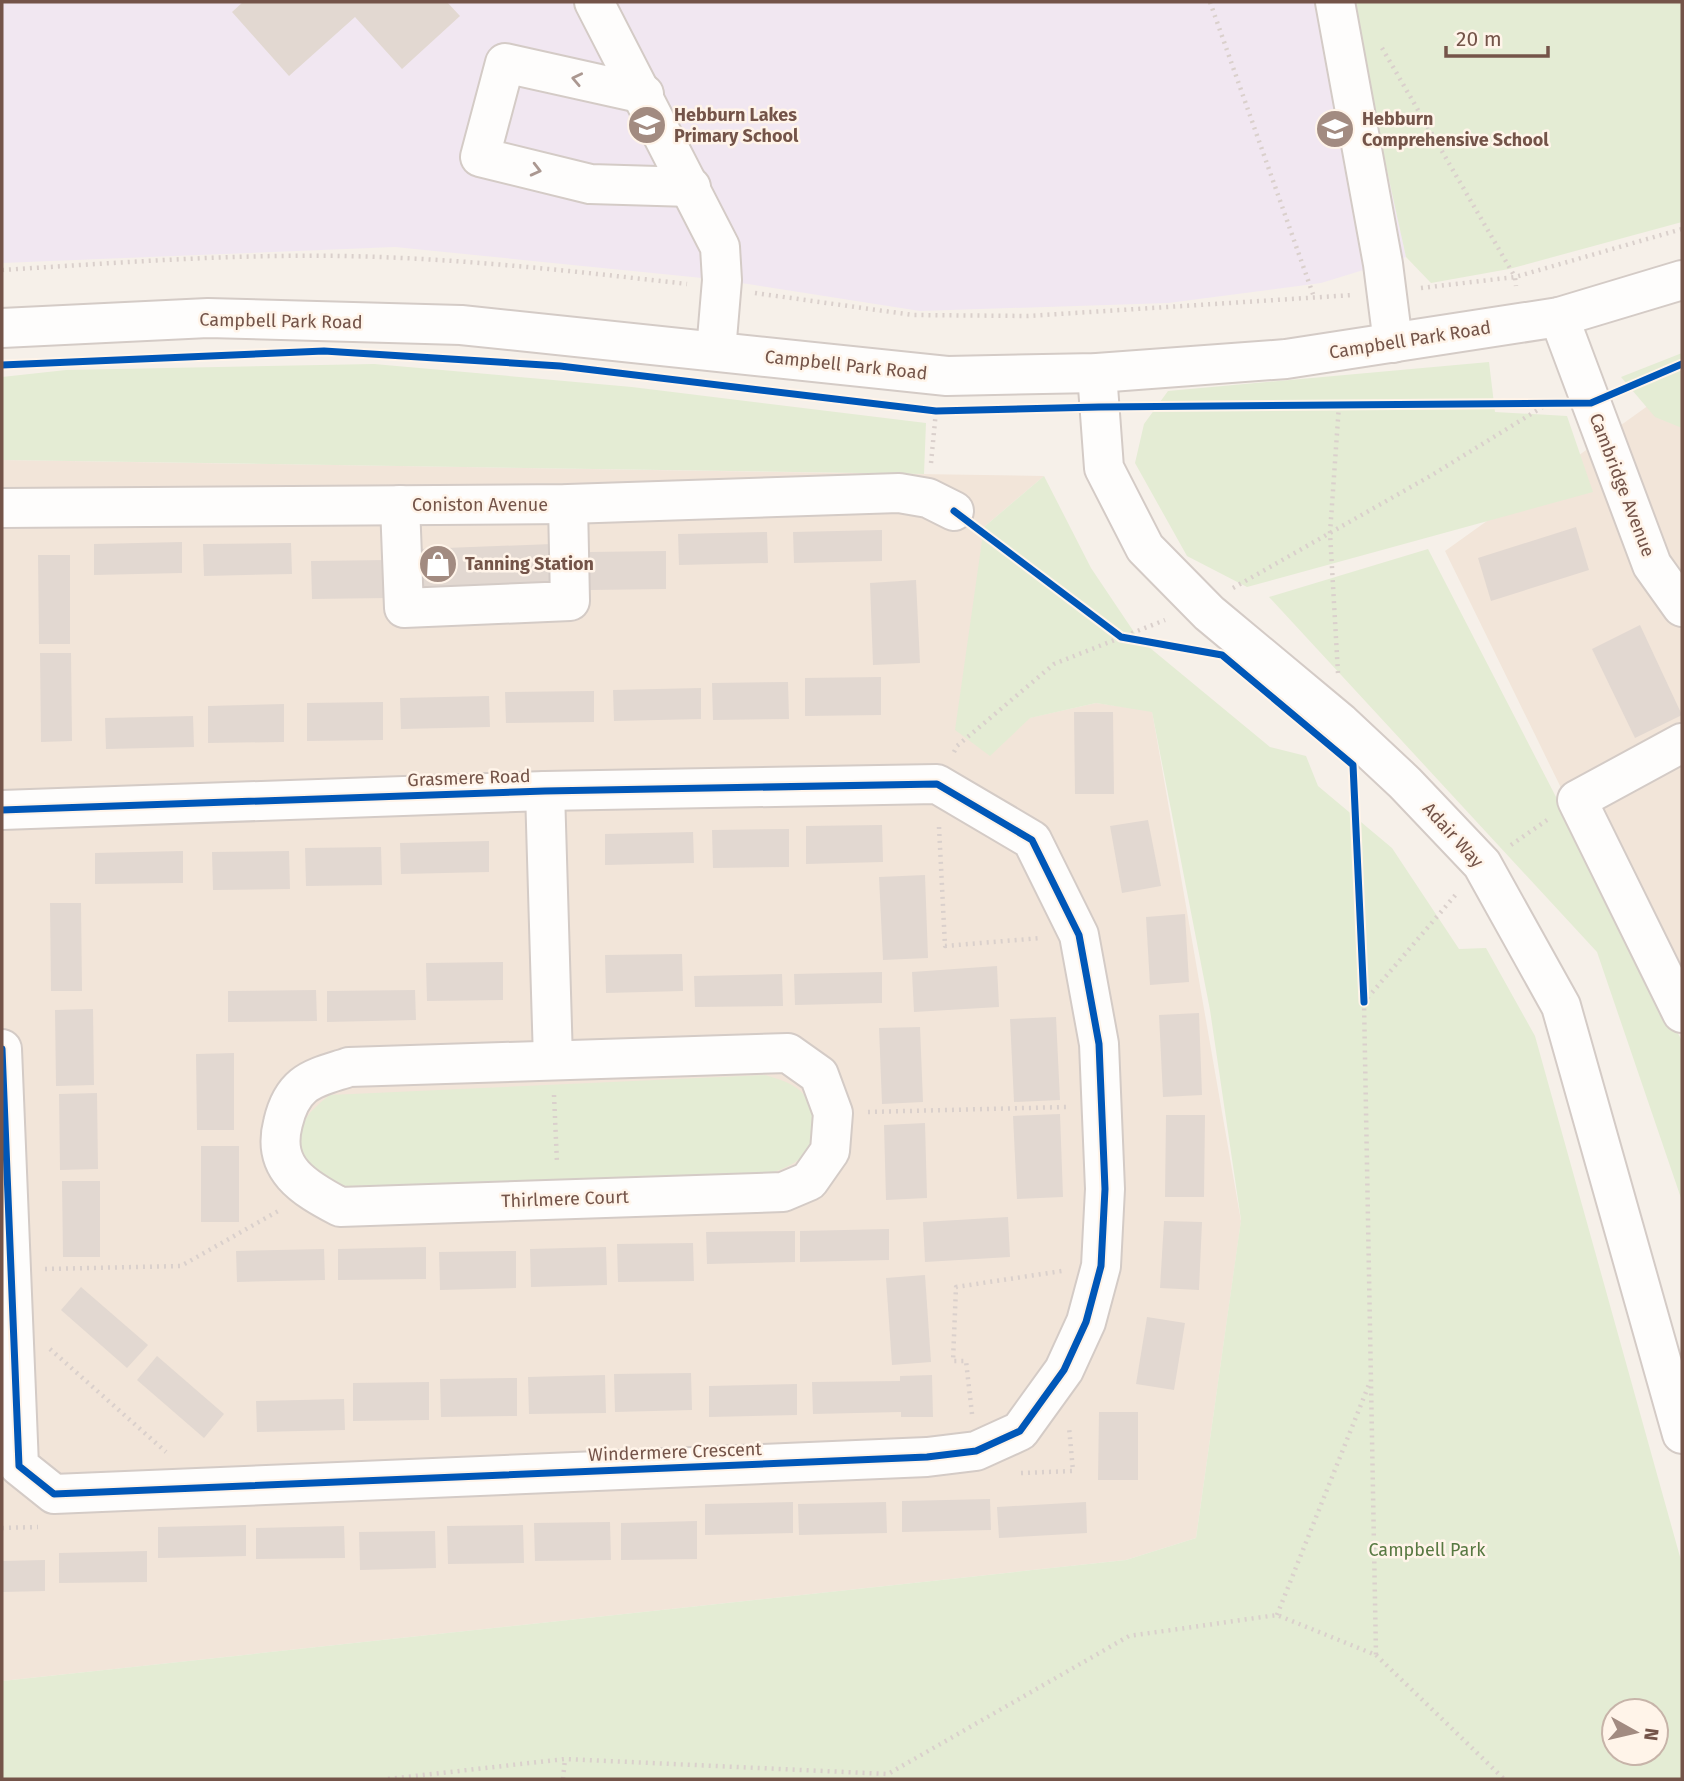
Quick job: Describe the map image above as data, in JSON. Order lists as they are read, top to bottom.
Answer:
{
  "streets": {
    "street": [
      "Campbell Park Road",
      "Cambridge Avenue",
      "Coniston Avenue",
      "Grasmere Road",
      "Adair Way",
      "Thirlmere Court",
      "Windermere Crescent"
    ]
  },
  "crossings": [
    ["Campbell Park Road", "Cambridge Avenue"],
    ["Campbell Park Road", "Adair Way"],
    ["Grasmere Road", "Windermere Crescent"]
  ],
  "parks": ["Campbell Park"],
  "places": {
    "school or university": ["Hebburn Lakes Primary School", "Hebburn Comprehensive School"],
    "shop": ["Tanning Station"]
  },
  "scale_bar": "20 m",
  "north": "right"
}
